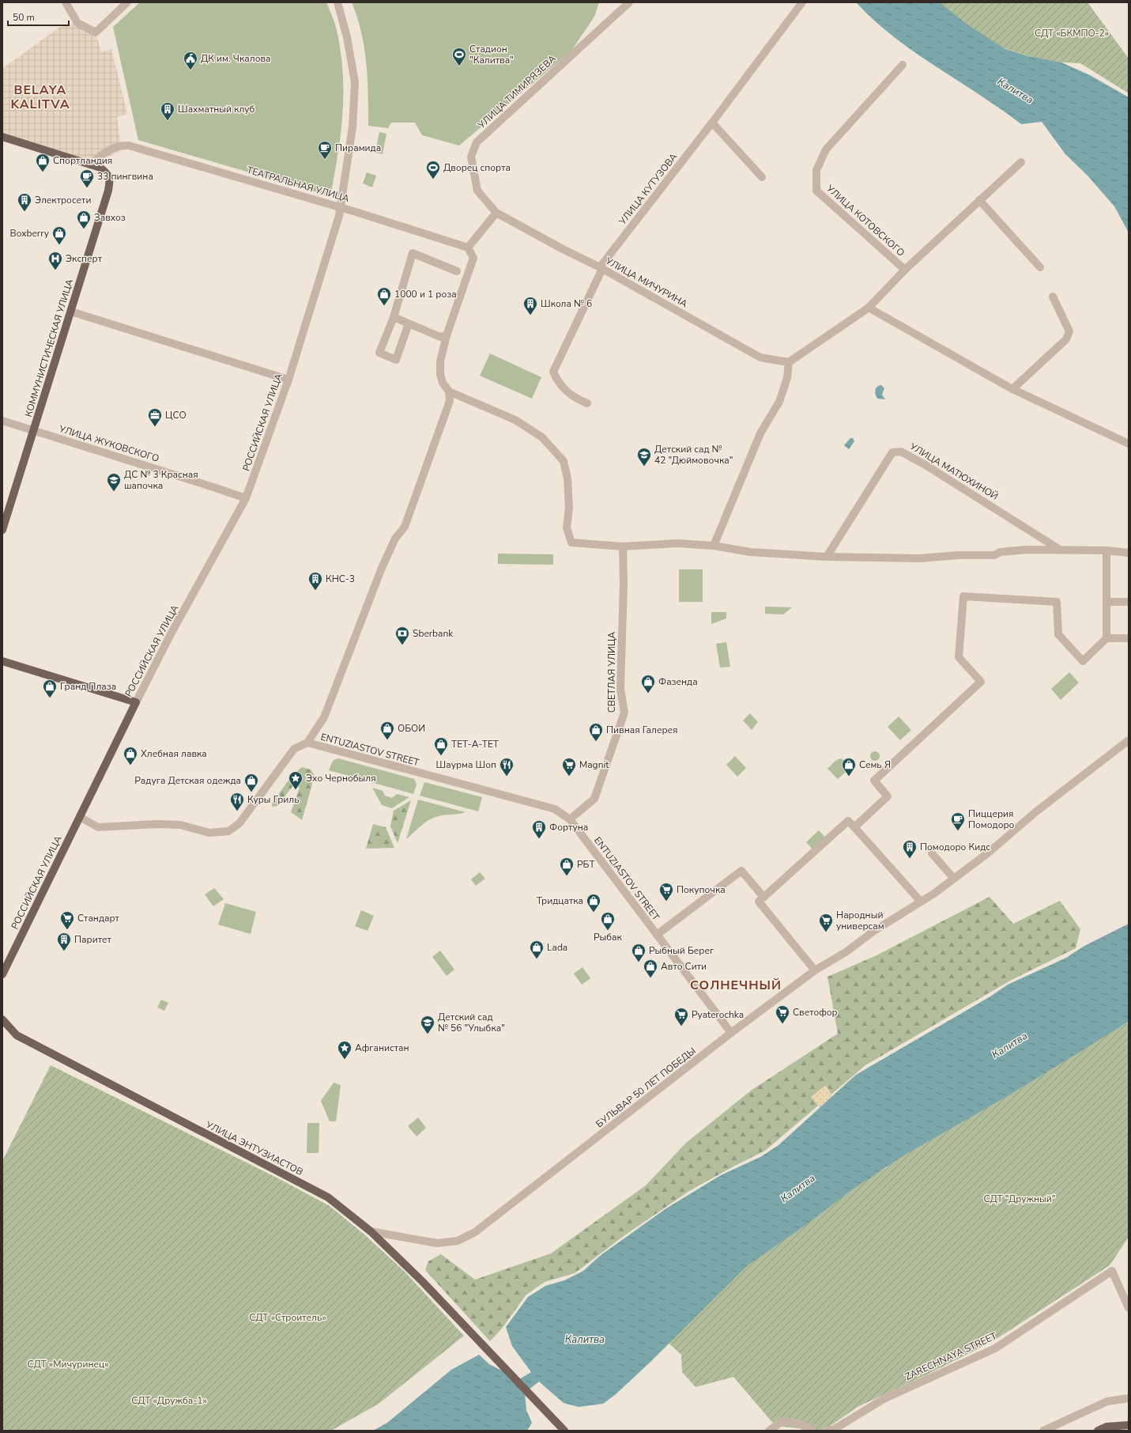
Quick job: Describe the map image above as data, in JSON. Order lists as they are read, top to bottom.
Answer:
{
  "streets": {
    "main road": ["КОММУНИСТИЧЕСКАЯ УЛИЦА", "РОССИЙСКАЯ УЛИЦА", "УЛИЦА ЭНТУЗИАСТОВ"],
    "street": [
      "УЛИЦА ТИМИРЯЗЕВА",
      "ТЕАТРАЛЬНАЯ УЛИЦА",
      "УЛИЦА КУТУЗОВА",
      "УЛИЦА КОТОВСКОГО",
      "УЛИЦА МИЧУРИНА",
      "УЛИЦА ЖУКОВСКОГО",
      "УЛИЦА МАТЮХИНОЙ",
      "СВЕТЛАЯ УЛИЦА",
      "ENTUZIASTOV STREET",
      "БУЛЬВАР 50 ЛЕТ ПОБЕДЫ",
      "ZARECHNAYA STREET"
    ]
  },
  "crossings": [
    ["УЛИЦА ТИМИРЯЗЕВА", "УЛИЦА МИЧУРИНА"],
    ["ТЕАТРАЛЬНАЯ УЛИЦА", "КОММУНИСТИЧЕСКАЯ УЛИЦА"],
    ["ТЕАТРАЛЬНАЯ УЛИЦА", "РОССИЙСКАЯ УЛИЦА"],
    ["УЛИЦА КУТУЗОВА", "УЛИЦА МИЧУРИНА"],
    ["КОММУНИСТИЧЕСКАЯ УЛИЦА", "УЛИЦА ЖУКОВСКОГО"],
    ["РОССИЙСКАЯ УЛИЦА", "УЛИЦА ЖУКОВСКОГО"],
    ["СВЕТЛАЯ УЛИЦА", "ENTUZIASTOV STREET"],
    ["ENTUZIASTOV STREET", "БУЛЬВАР 50 ЛЕТ ПОБЕДЫ"],
    ["БУЛЬВАР 50 ЛЕТ ПОБЕДЫ", "УЛИЦА ЭНТУЗИАСТОВ"]
  ],
  "districts": ["BELAYA KALITVA", "СОЛНЕЧНЫЙ"],
  "water": ["Калитва"],
  "parks": [
    "СДТ «БКМПО-2»",
    "СДТ \"Дружный\"",
    "СДТ «Строитель»",
    "СДТ «Мичуринец»",
    "СДТ «Дружба-1»"
  ],
  "places": {
    "sports": ["Стадион \"Калитва\"", "Дворец спорта"],
    "public building": ["ДК им. Чкалова"],
    "building": [
      "Шахматный клуб",
      "Электросети",
      "Школа № 6",
      "КНС-3",
      "Фортуна",
      "Помодоро Кидс",
      "Паритет"
    ],
    "cafe": ["Пирамида", "33 пингвина", "Пиццерия Помодоро"],
    "shop": [
      "Спортландия",
      "Завхоз",
      "Boxberry",
      "1000 и 1 роза",
      "Фазенда",
      "Гранд Плаза",
      "ОБОИ",
      "Пивная Галерея",
      "ТЕТ-А-ТЕТ",
      "Хлебная лавка",
      "Семь Я",
      "Радуга Детская одежда",
      "РБТ",
      "Тридцатка",
      "Рыбак",
      "Lada",
      "Рыбный Берег",
      "Авто Сити"
    ],
    "hospital": ["Эксперт"],
    "office": ["ЦСО"],
    "school or university": ["Детский сад № 42 \"Дюймовочка\"", "ДС № 3 Красная шапочка", "Детский сад № 56 \"Улыбка\""],
    "bank": ["Sberbank"],
    "restaurant": ["Шаурма Шоп", "Куры Гриль"],
    "supermarket": [
      "Magnit",
      "Покупочка",
      "Стандарт",
      "Народный универсам",
      "Светофор",
      "Pyaterochka"
    ],
    "place": ["Эхо Чернобыля", "Афганистан"]
  },
  "scale_bar": "50 m"
}
